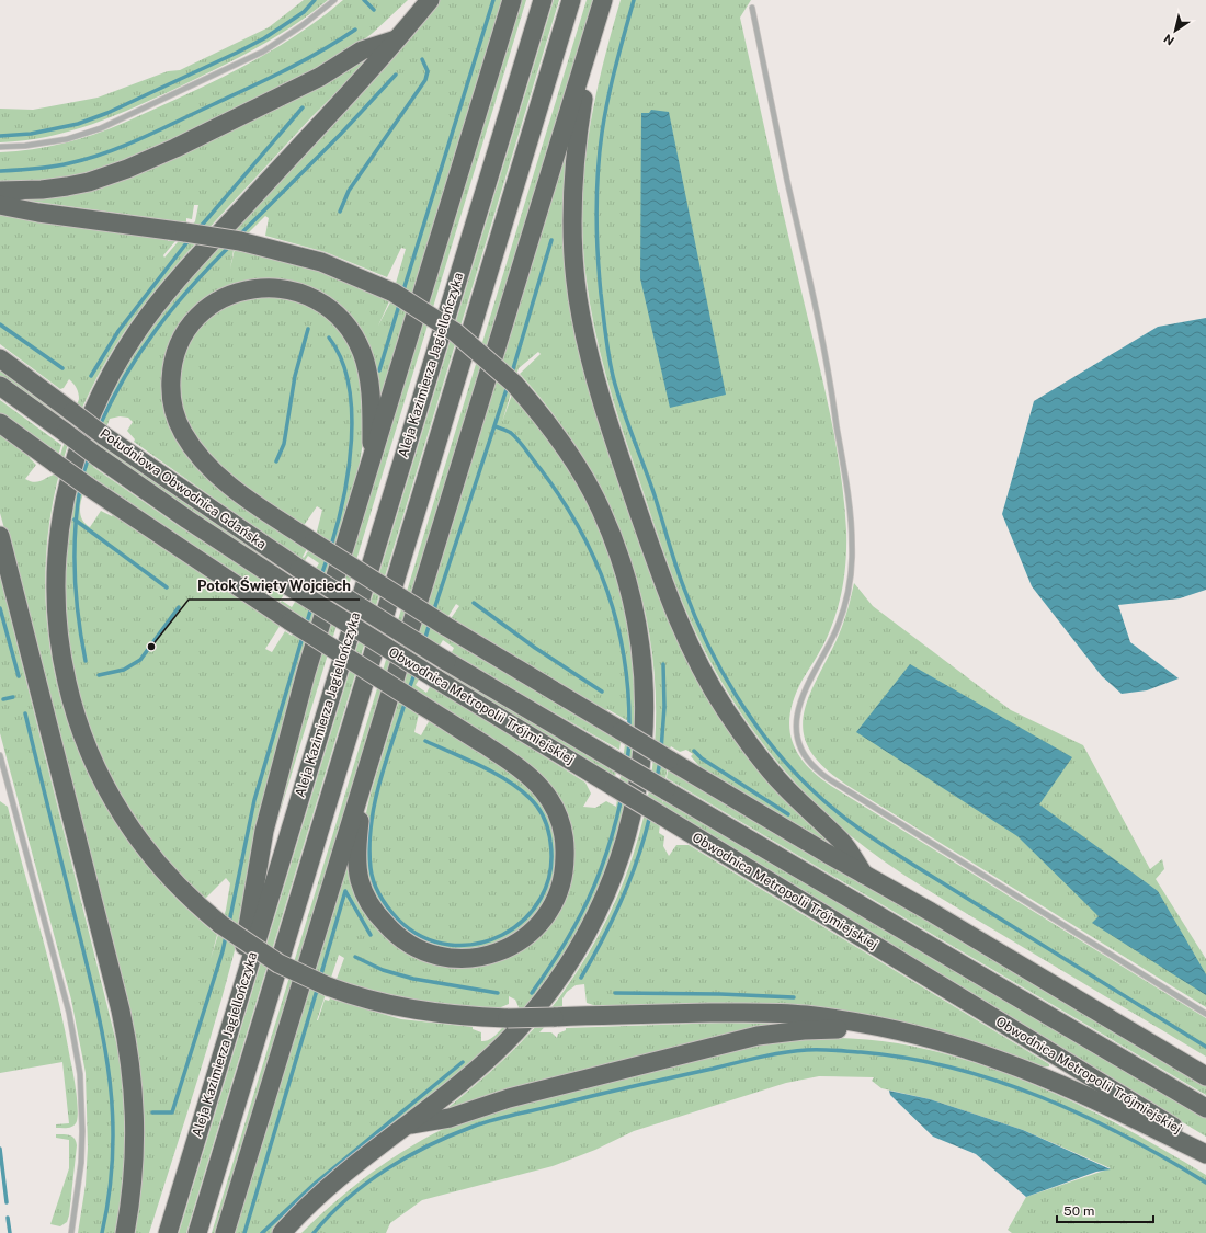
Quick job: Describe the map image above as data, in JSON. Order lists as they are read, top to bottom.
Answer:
{
  "streets": {
    "highway": ["Aleja Kazimierza Jagiellończyka", "Południowa Obwodnica Gdańska", "Obwodnica Metropolii Trójmiejskiej"]
  },
  "crossings": [
    ["Południowa Obwodnica Gdańska", "Obwodnica Metropolii Trójmiejskiej"]
  ],
  "places": ["Potok Święty Wojciech"],
  "scale_bar": "50 m",
  "north": "bottom left"
}
